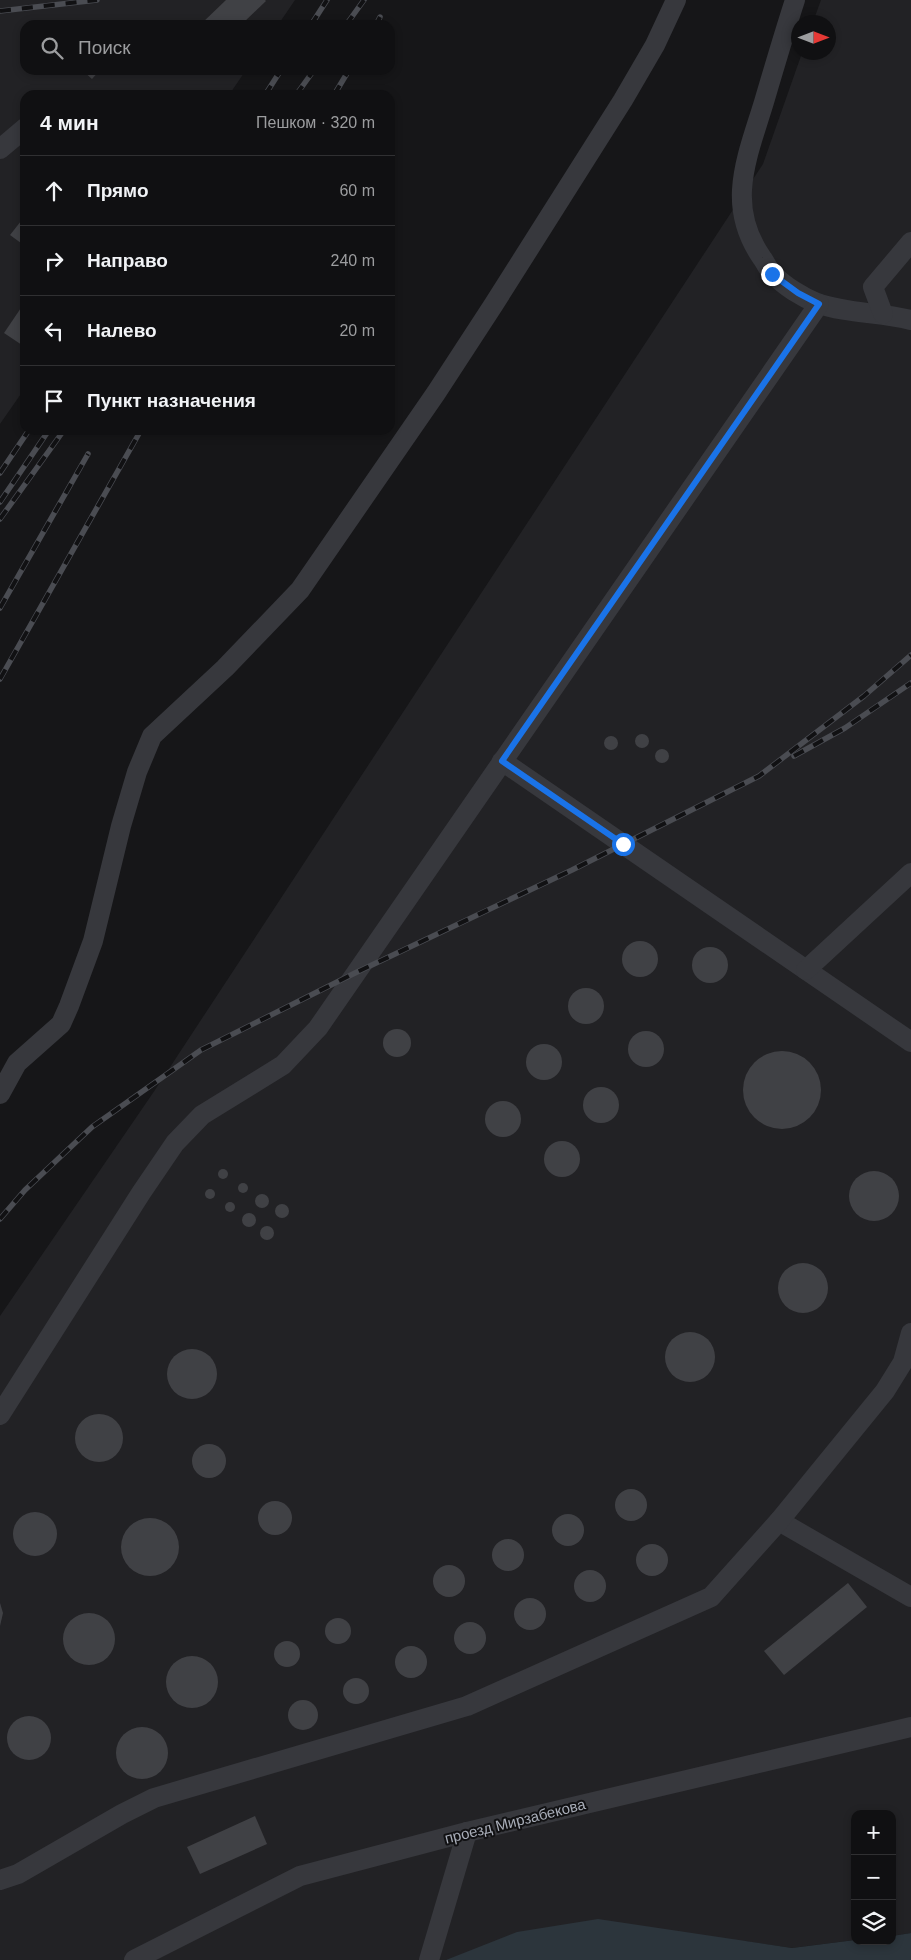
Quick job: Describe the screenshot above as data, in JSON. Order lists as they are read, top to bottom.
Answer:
{
  "streets": {
    "street": ["проезд Мирзабекова"]
  },
  "north": "right",
  "page": {
    "search": "Поиск",
    "heading": ["4 мин", "Пешком · 320 m"],
    "list": [
      ["Прямо", "60 m"],
      ["Направо", "240 m"],
      ["Налево", "20 m"],
      "Пункт назначения"
    ],
    "map_buttons": ["+", "−"]
  }
}
